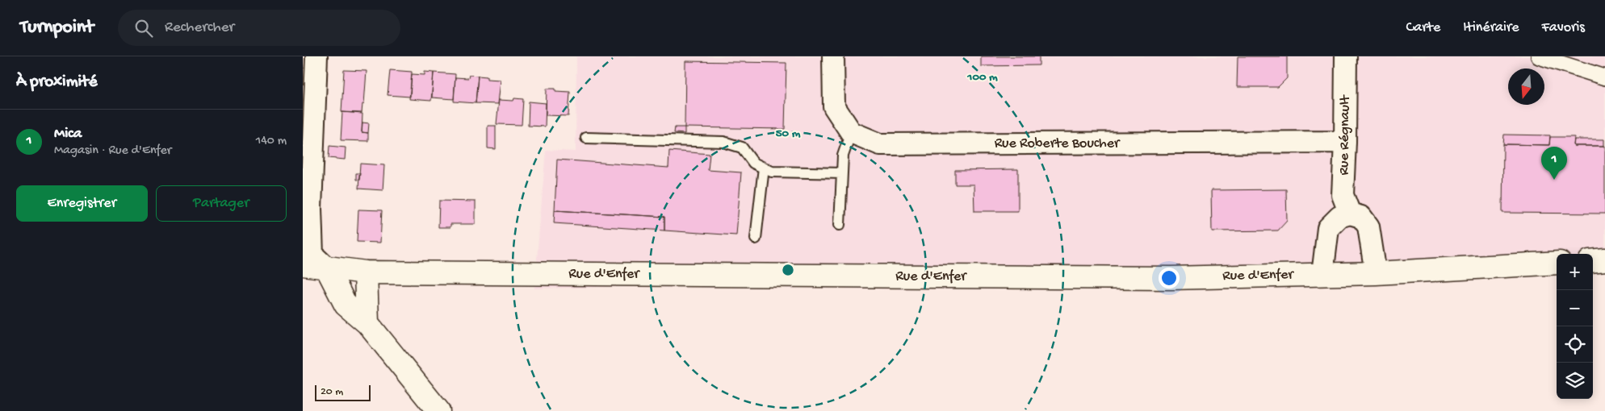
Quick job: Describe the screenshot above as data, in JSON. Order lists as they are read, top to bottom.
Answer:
{
  "streets": {
    "street": ["Rue Régnault", "Rue Roberte Boucher", "Rue d'Enfer"]
  },
  "crossings": [
    ["Rue Régnault", "Rue Roberte Boucher"]
  ],
  "scale_bar": "20 m",
  "north": "bottom",
  "page": {
    "header": "Turnpoint",
    "search": "Rechercher",
    "nav": ["Carte", "Itinéraire", "Favoris"],
    "heading": "À proximité",
    "list": [
      {
        "mark": "1",
        "name": "Mica",
        "note": "Magasin · Rue d'Enfer",
        "value": "140 m"
      }
    ],
    "pins": "1",
    "buttons": ["Enregistrer", "Partager"],
    "map_buttons": ["+", "−"],
    "scale": "20 m"
  },
  "rings": ["100 m", "50 m"]
}
